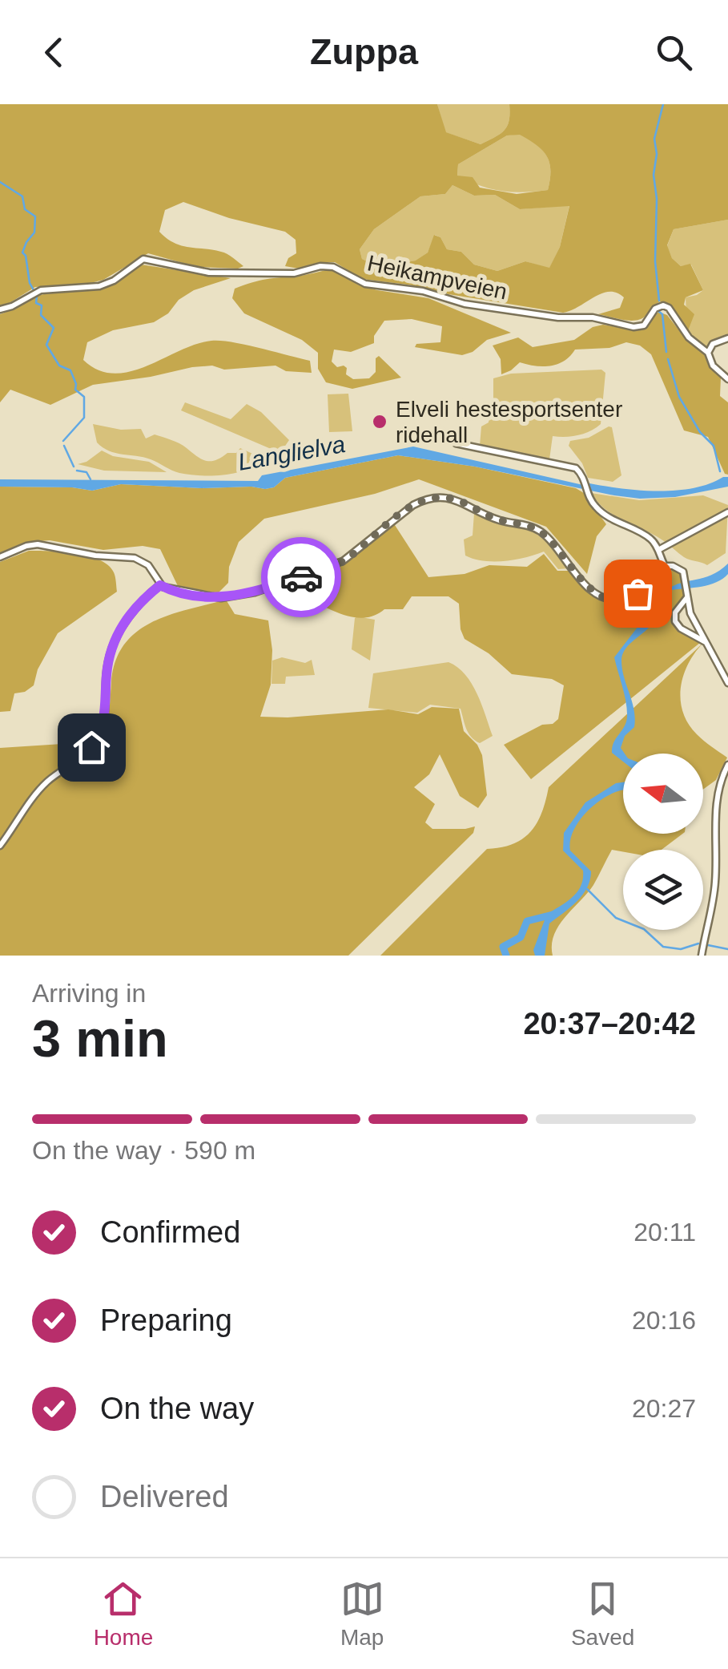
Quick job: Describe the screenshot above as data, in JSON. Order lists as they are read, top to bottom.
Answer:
{
  "streets": {
    "street": ["Heikampveien"]
  },
  "water": ["Langlielva"],
  "places": ["Elveli hestesportsenter ridehall"],
  "north": "left",
  "page": {
    "header": "Zuppa",
    "heading": ["3 min", "Arriving in", "20:37–20:42"],
    "bar": "On the way · 590 m",
    "list": [
      ["Confirmed", "20:11"],
      ["Preparing", "20:16"],
      ["On the way", "20:27"],
      "Delivered"
    ],
    "tabs": ["Home", "Map", "Saved"]
  }
}
